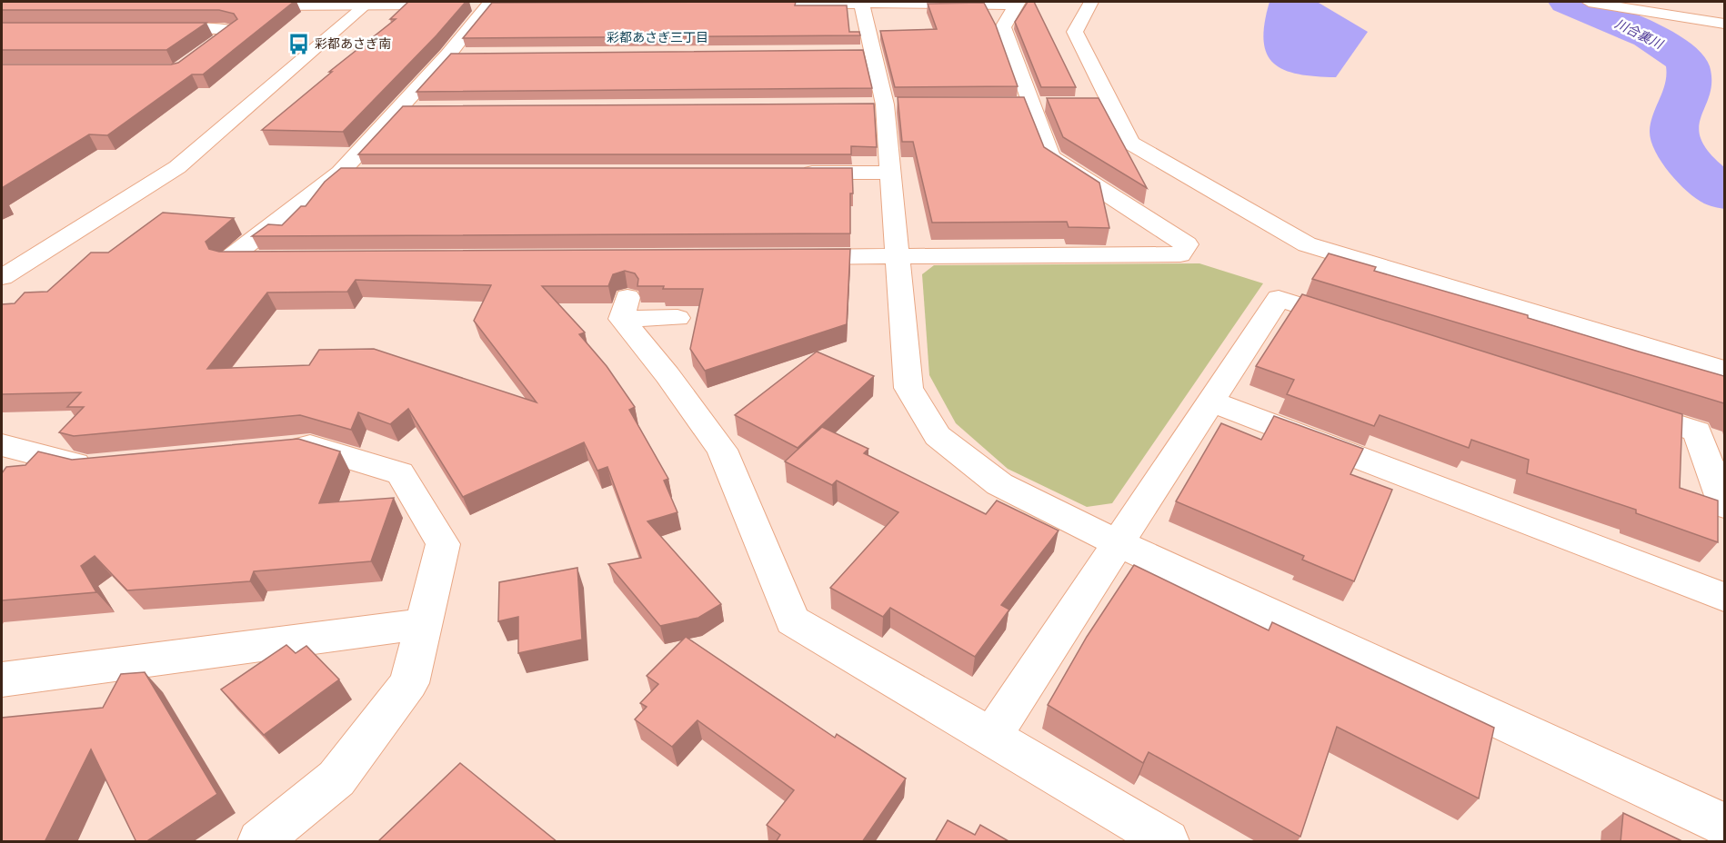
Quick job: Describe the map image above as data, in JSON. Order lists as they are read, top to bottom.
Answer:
{
  "districts": ["彩都あさぎ三丁目"],
  "water": ["川合裏川"],
  "places": {
    "bus stop": ["彩都あさぎ南"]
  }
}
